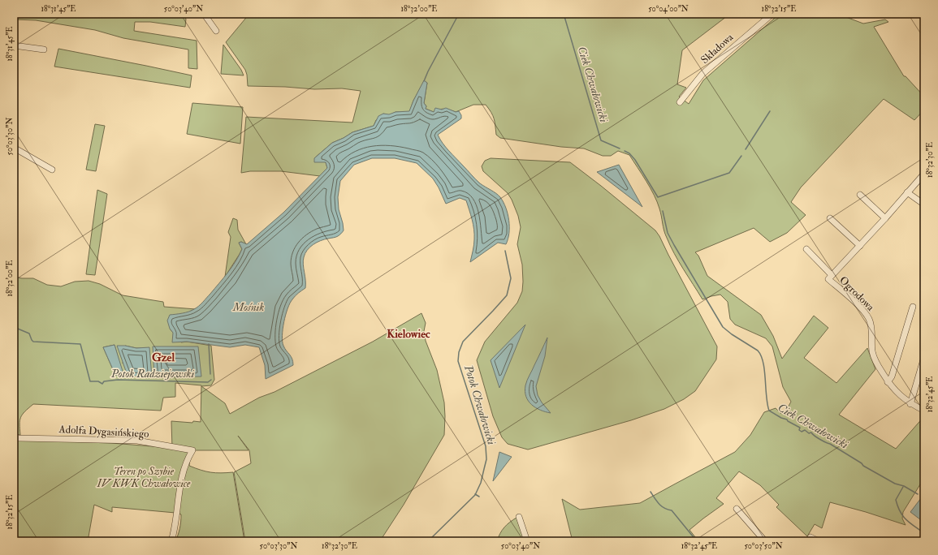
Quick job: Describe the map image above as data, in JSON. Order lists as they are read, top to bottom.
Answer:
{
  "streets": {
    "street": ["Składowa", "Ogrodowa", "Adolfa Dygasińskiego"]
  },
  "districts": ["Kielowiec", "Gzel"],
  "water": [
    "Ciek Chwałowicki",
    "Mośnik",
    "Potok Radziejowski",
    "Potok Chwałowicki"
  ],
  "parks": ["Teren po Szybie IV KWK Chwałowice"],
  "coordinates": [
    "18°31'45\"E",
    "50°03'40\"N",
    "18°32'00\"E",
    "50°04'00\"N",
    "18°32'15\"E",
    "50°03'30\"N",
    "18°32'30\"E",
    "18°32'45\"E",
    "50°03'50\"N"
  ]
}
